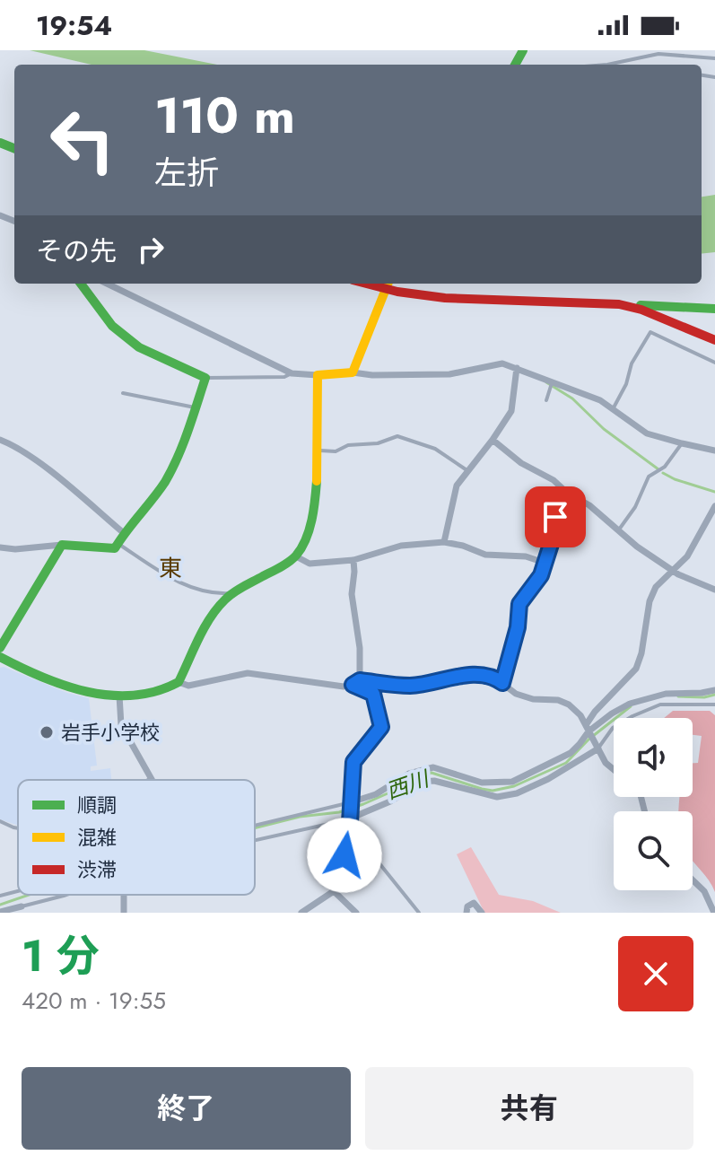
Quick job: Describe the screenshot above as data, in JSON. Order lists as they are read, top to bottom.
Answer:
{
  "districts": ["東"],
  "water": ["西川"],
  "places": ["岩手小学校"],
  "legend": ["順調", "混雑", "渋滞"],
  "page": {
    "status": "19:54",
    "turn": ["110 m", "左折"],
    "then": "その先",
    "heading": ["1 分", "420 m · 19:55"],
    "buttons": ["終了", "共有"]
  }
}
